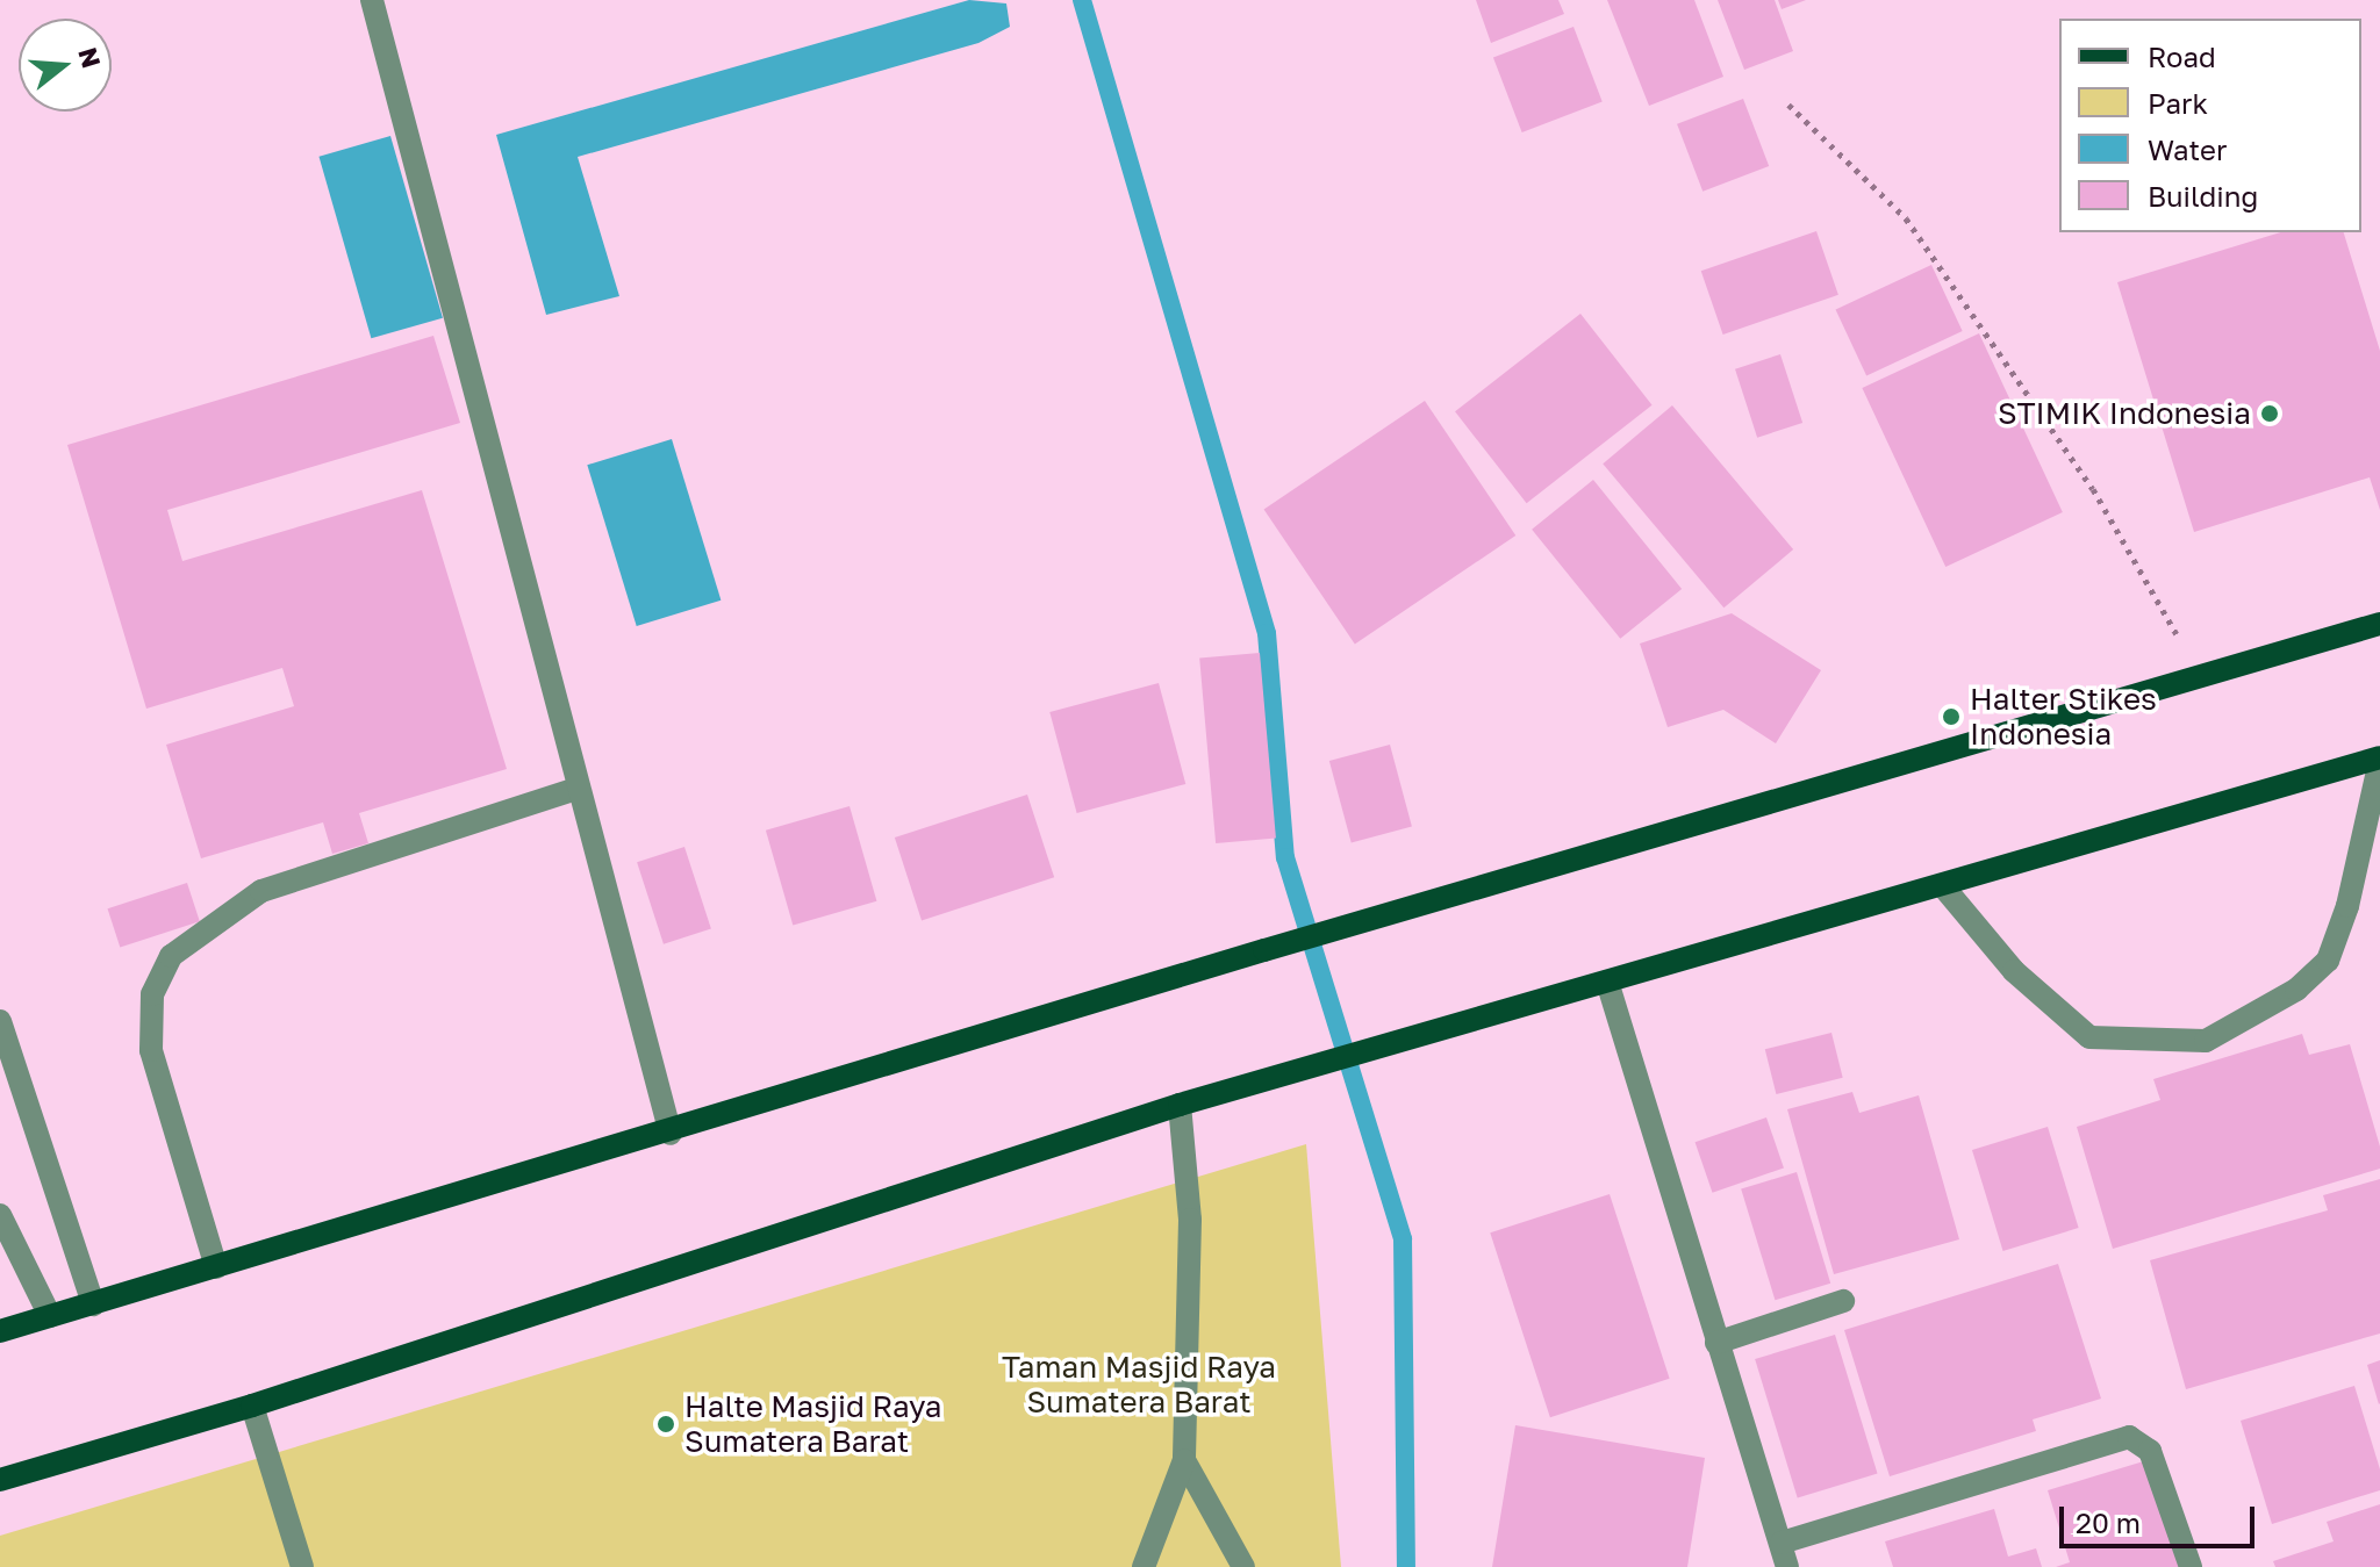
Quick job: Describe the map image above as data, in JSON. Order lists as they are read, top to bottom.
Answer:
{
  "parks": ["Taman Masjid Raya Sumatera Barat"],
  "places": ["STIMIK Indonesia", "Halter Stikes Indonesia", "Halte Masjid Raya Sumatera Barat"],
  "legend": [
    "Road",
    "Park",
    "Water",
    "Building"
  ],
  "scale_bar": "20 m",
  "north": "right"
}
